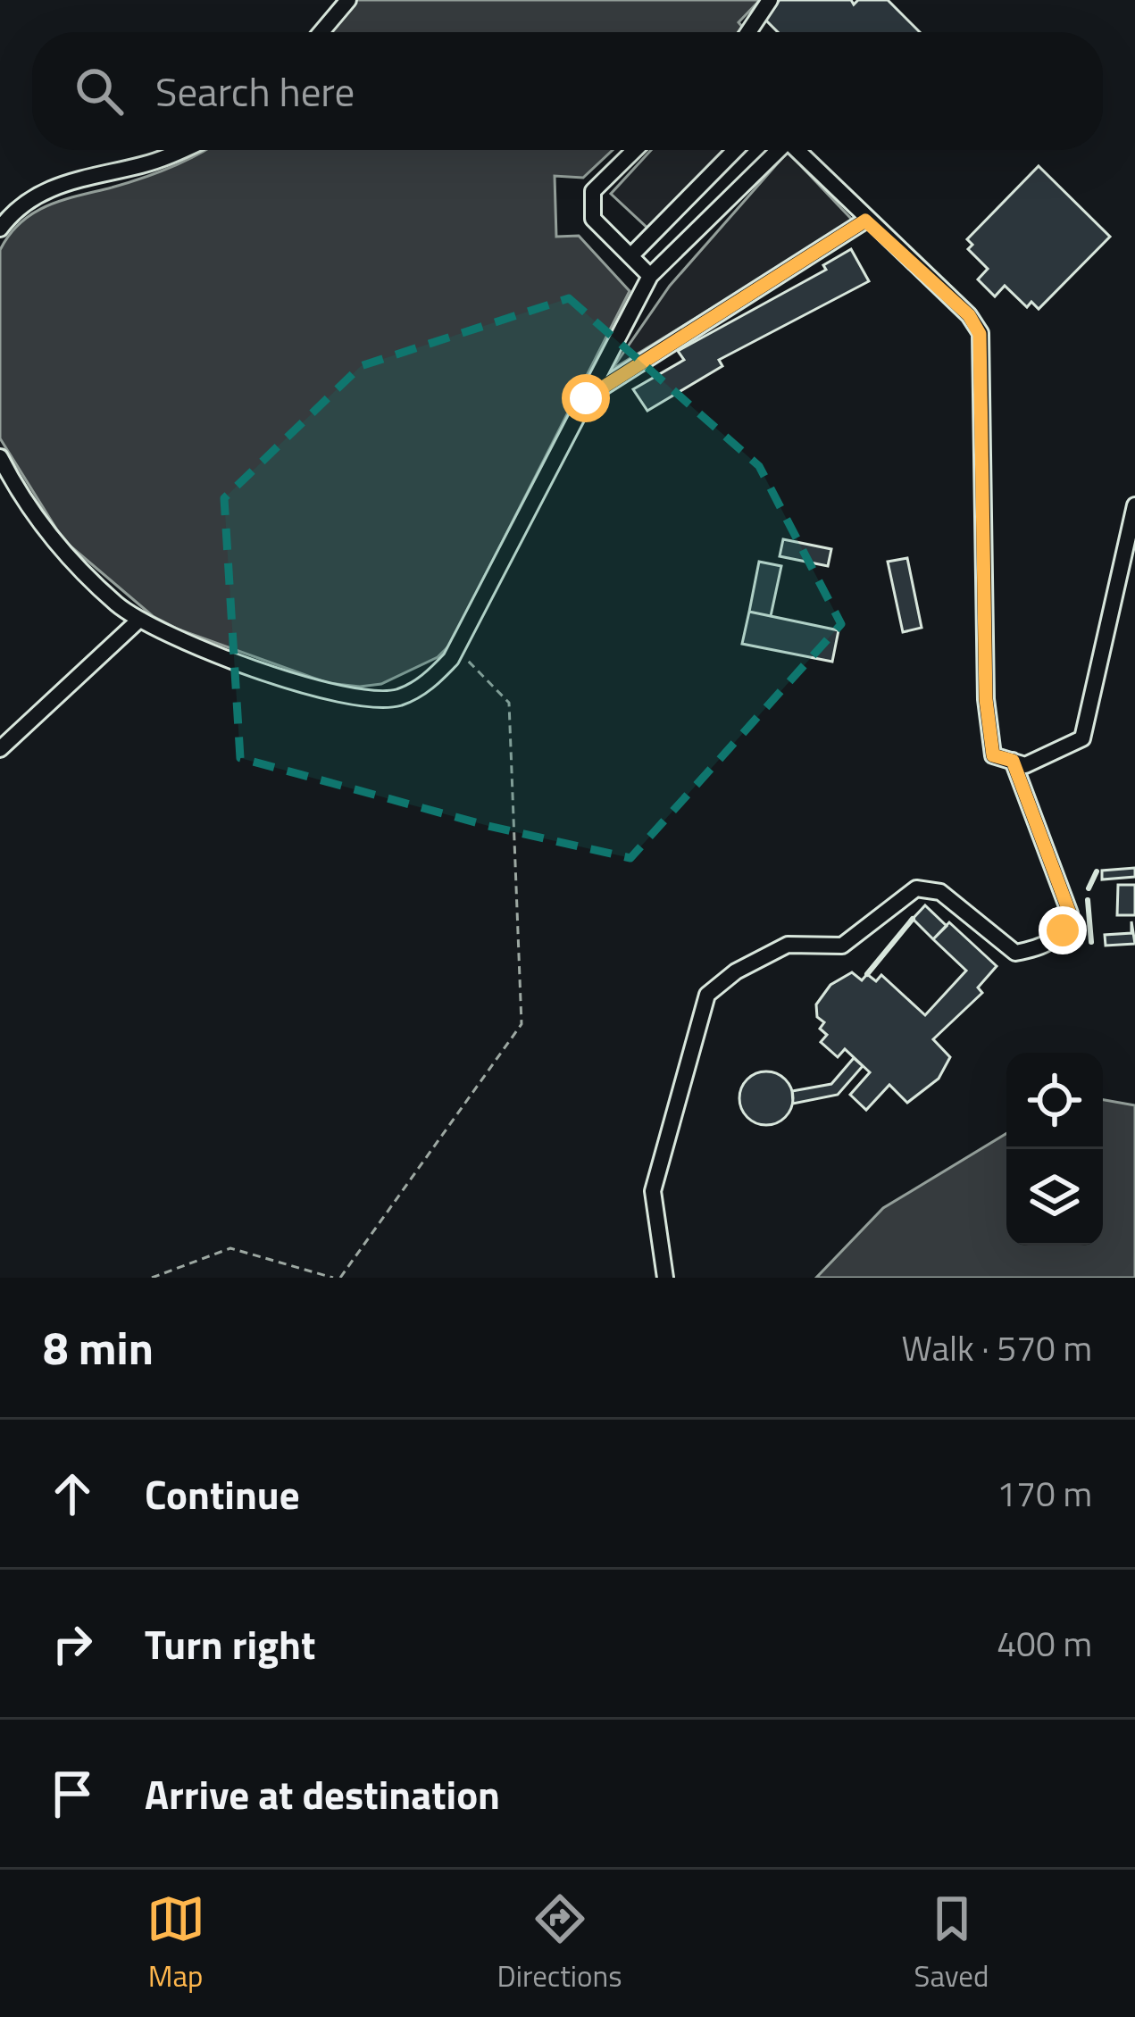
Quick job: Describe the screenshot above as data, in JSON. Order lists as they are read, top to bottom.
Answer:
{
  "page": {
    "search": "Search here",
    "heading": ["8 min", "Walk · 570 m"],
    "list": [
      ["Continue", "170 m"],
      ["Turn right", "400 m"],
      "Arrive at destination"
    ],
    "nav": ["Map", "Directions", "Saved"]
  }
}
